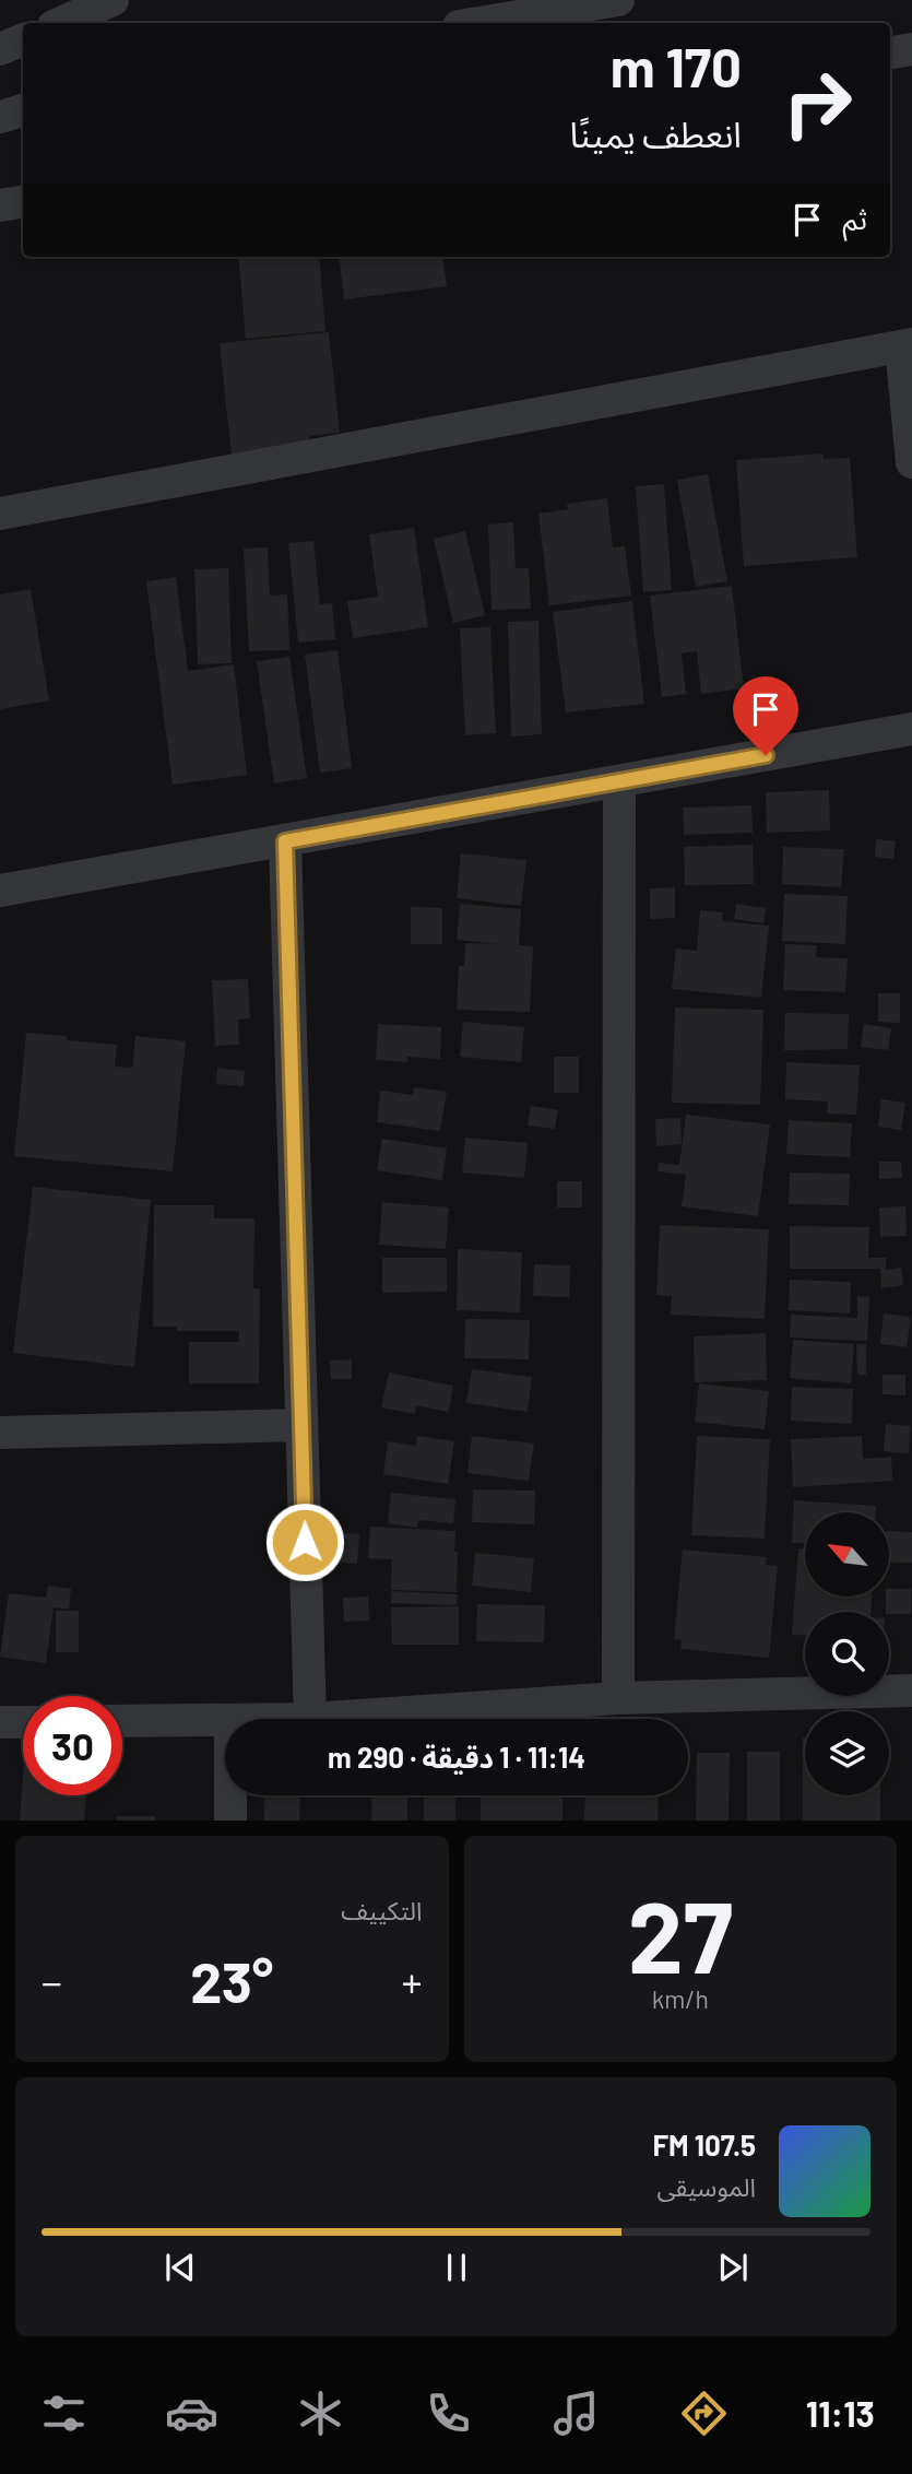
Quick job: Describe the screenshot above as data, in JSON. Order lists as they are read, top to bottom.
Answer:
{
  "north": "top left",
  "page": {
    "turn": ["170 m", "انعطف يمينًا"],
    "then": "ثم",
    "limit": "30",
    "trip": "11:14 · 1 دقيقة · 290 m",
    "tile": [
      ["27", "km/h"],
      "التكييف"
    ],
    "heat": ["−", "23°", "+"],
    "song": ["107.5 FM", "الموسيقى"],
    "tabs": "11:13"
  }
}
